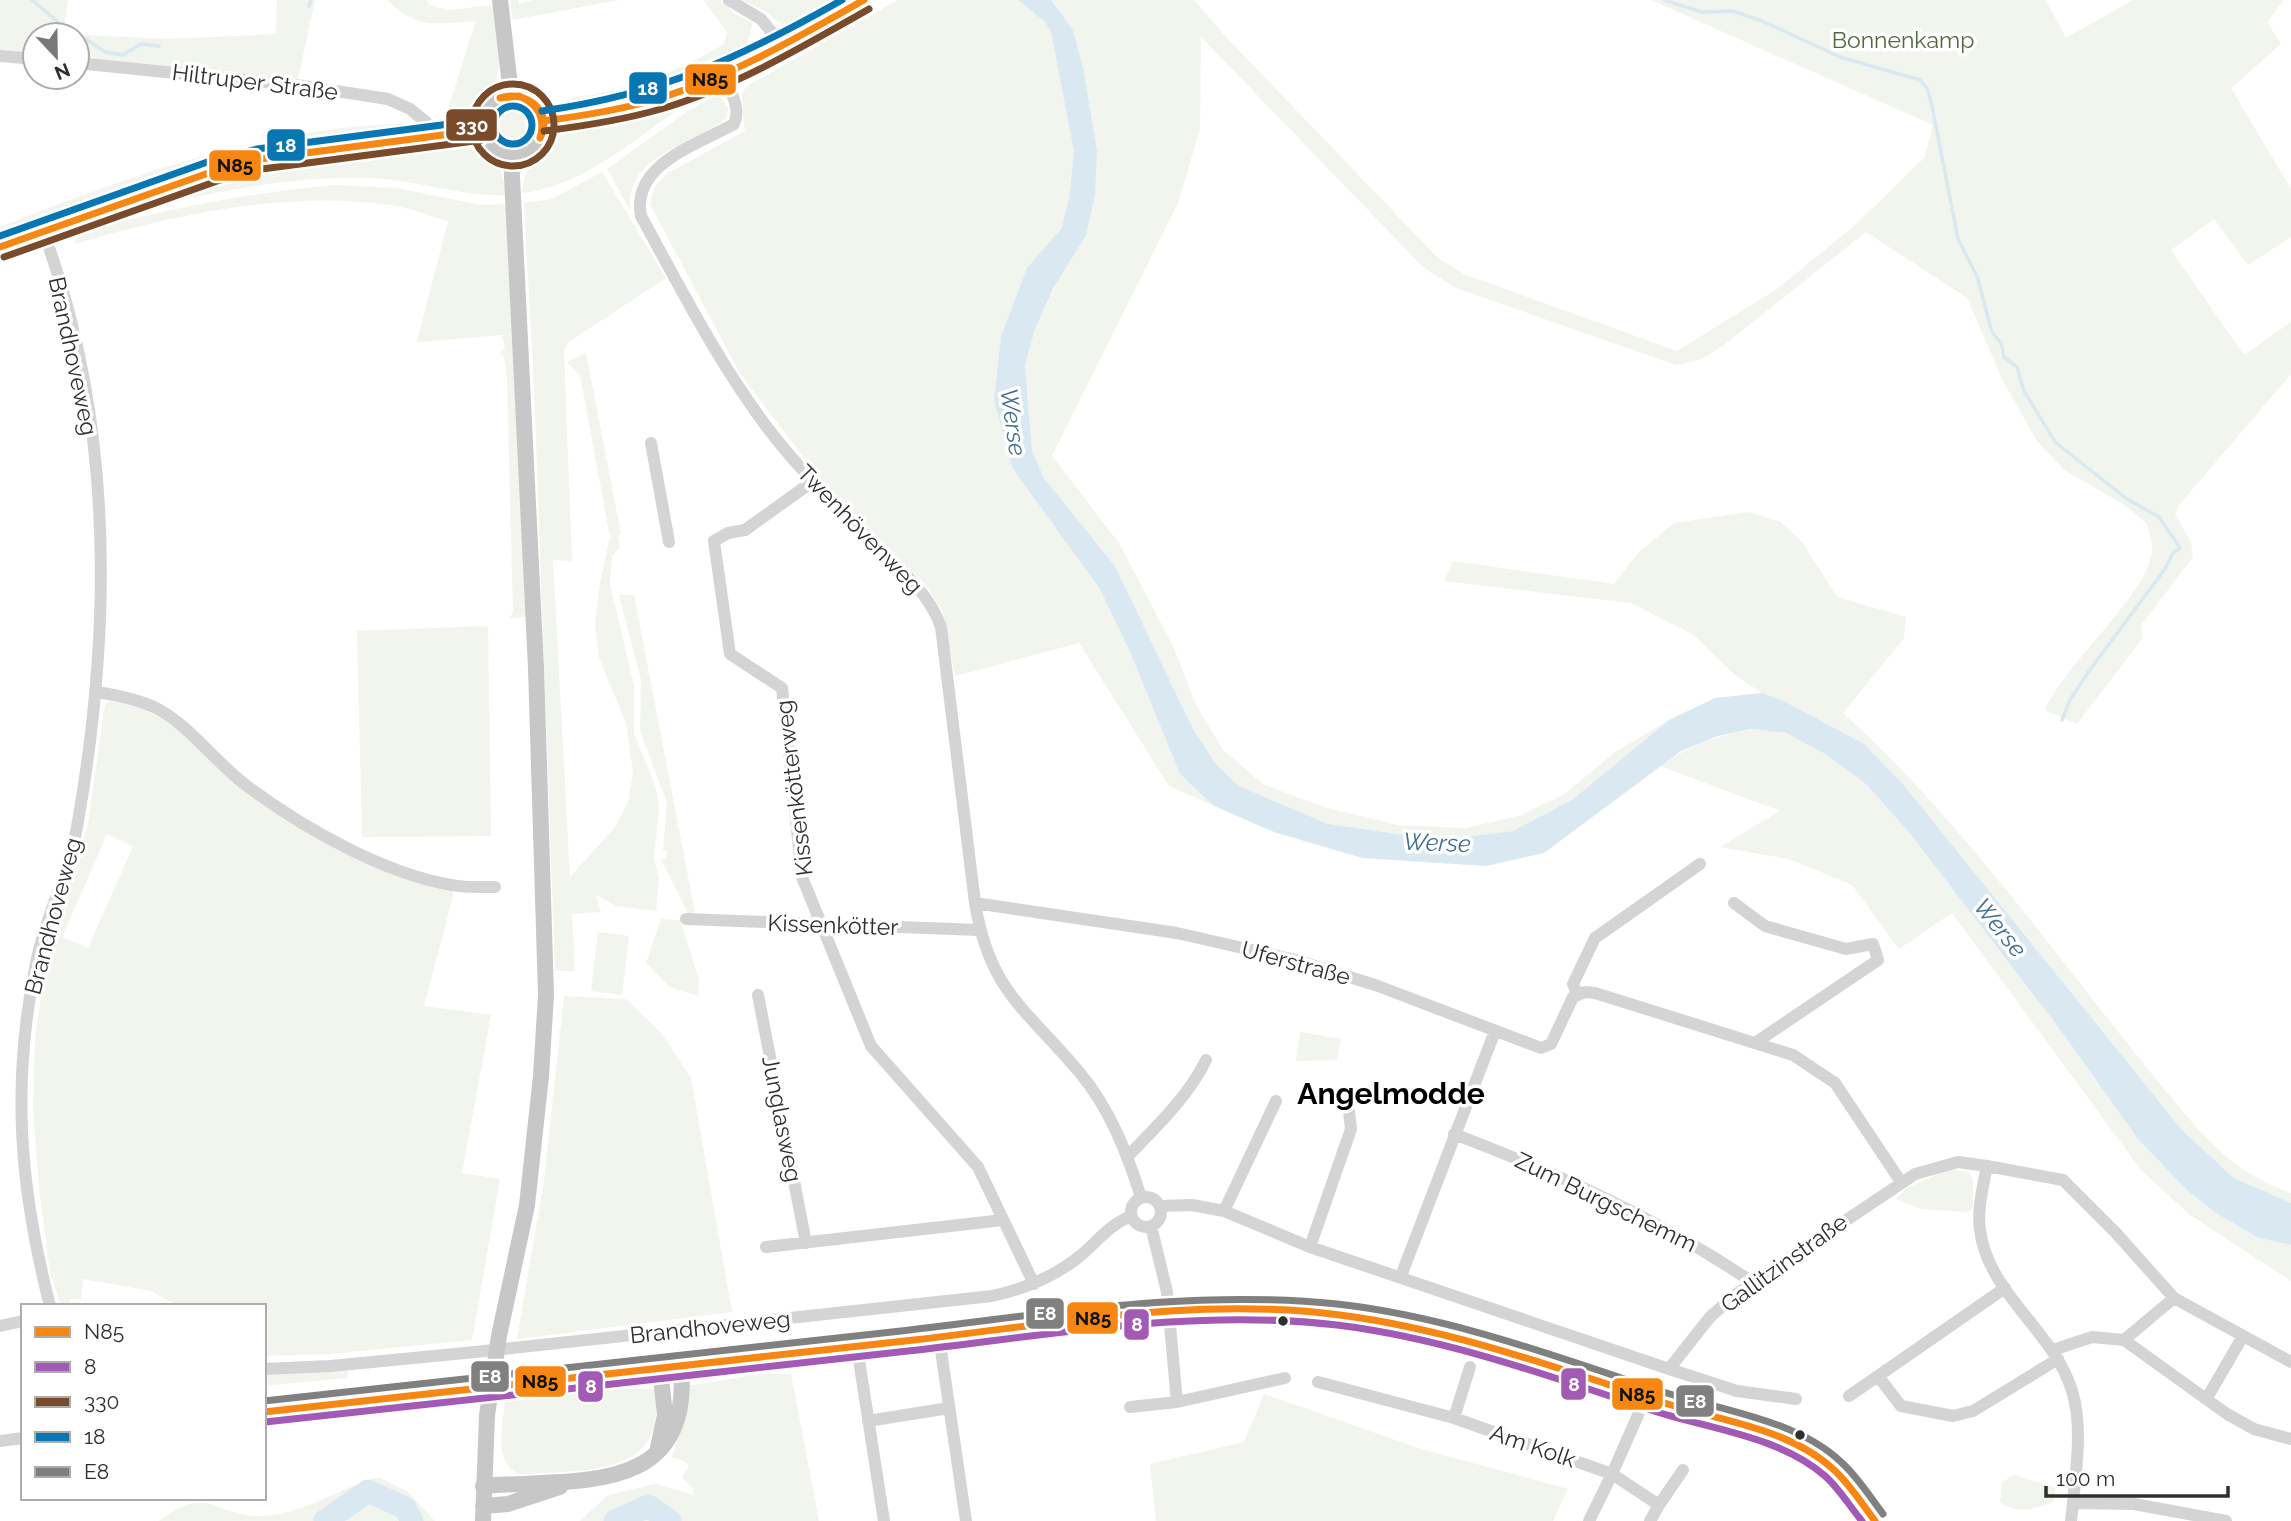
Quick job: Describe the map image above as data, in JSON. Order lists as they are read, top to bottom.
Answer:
{
  "streets": {
    "street": [
      "Hiltruper Straße",
      "Brandhoveweg",
      "Twenhövenweg",
      "Kissenkötterweg",
      "Kissenkötter",
      "Uferstraße",
      "Junglasweg",
      "Zum Burgschemm",
      "Gallitzinstraße",
      "Am Kolk"
    ]
  },
  "crossings": [
    ["Brandhoveweg", "Twenhövenweg"],
    ["Twenhövenweg", "Kissenkötterweg"],
    ["Twenhövenweg", "Kissenkötter"],
    ["Twenhövenweg", "Uferstraße"],
    ["Kissenkötterweg", "Kissenkötter"],
    ["Zum Burgschemm", "Gallitzinstraße"]
  ],
  "districts": ["Angelmodde"],
  "water": ["Werse"],
  "parks": ["Bonnenkamp"],
  "lines": [
    "transit line N85",
    "transit line 18",
    "transit line 330",
    "transit line E8",
    "transit line 8"
  ],
  "legend": [
    "N85",
    "8",
    "330",
    "18",
    "E8"
  ],
  "scale_bar": "100 m",
  "north": "bottom"
}
